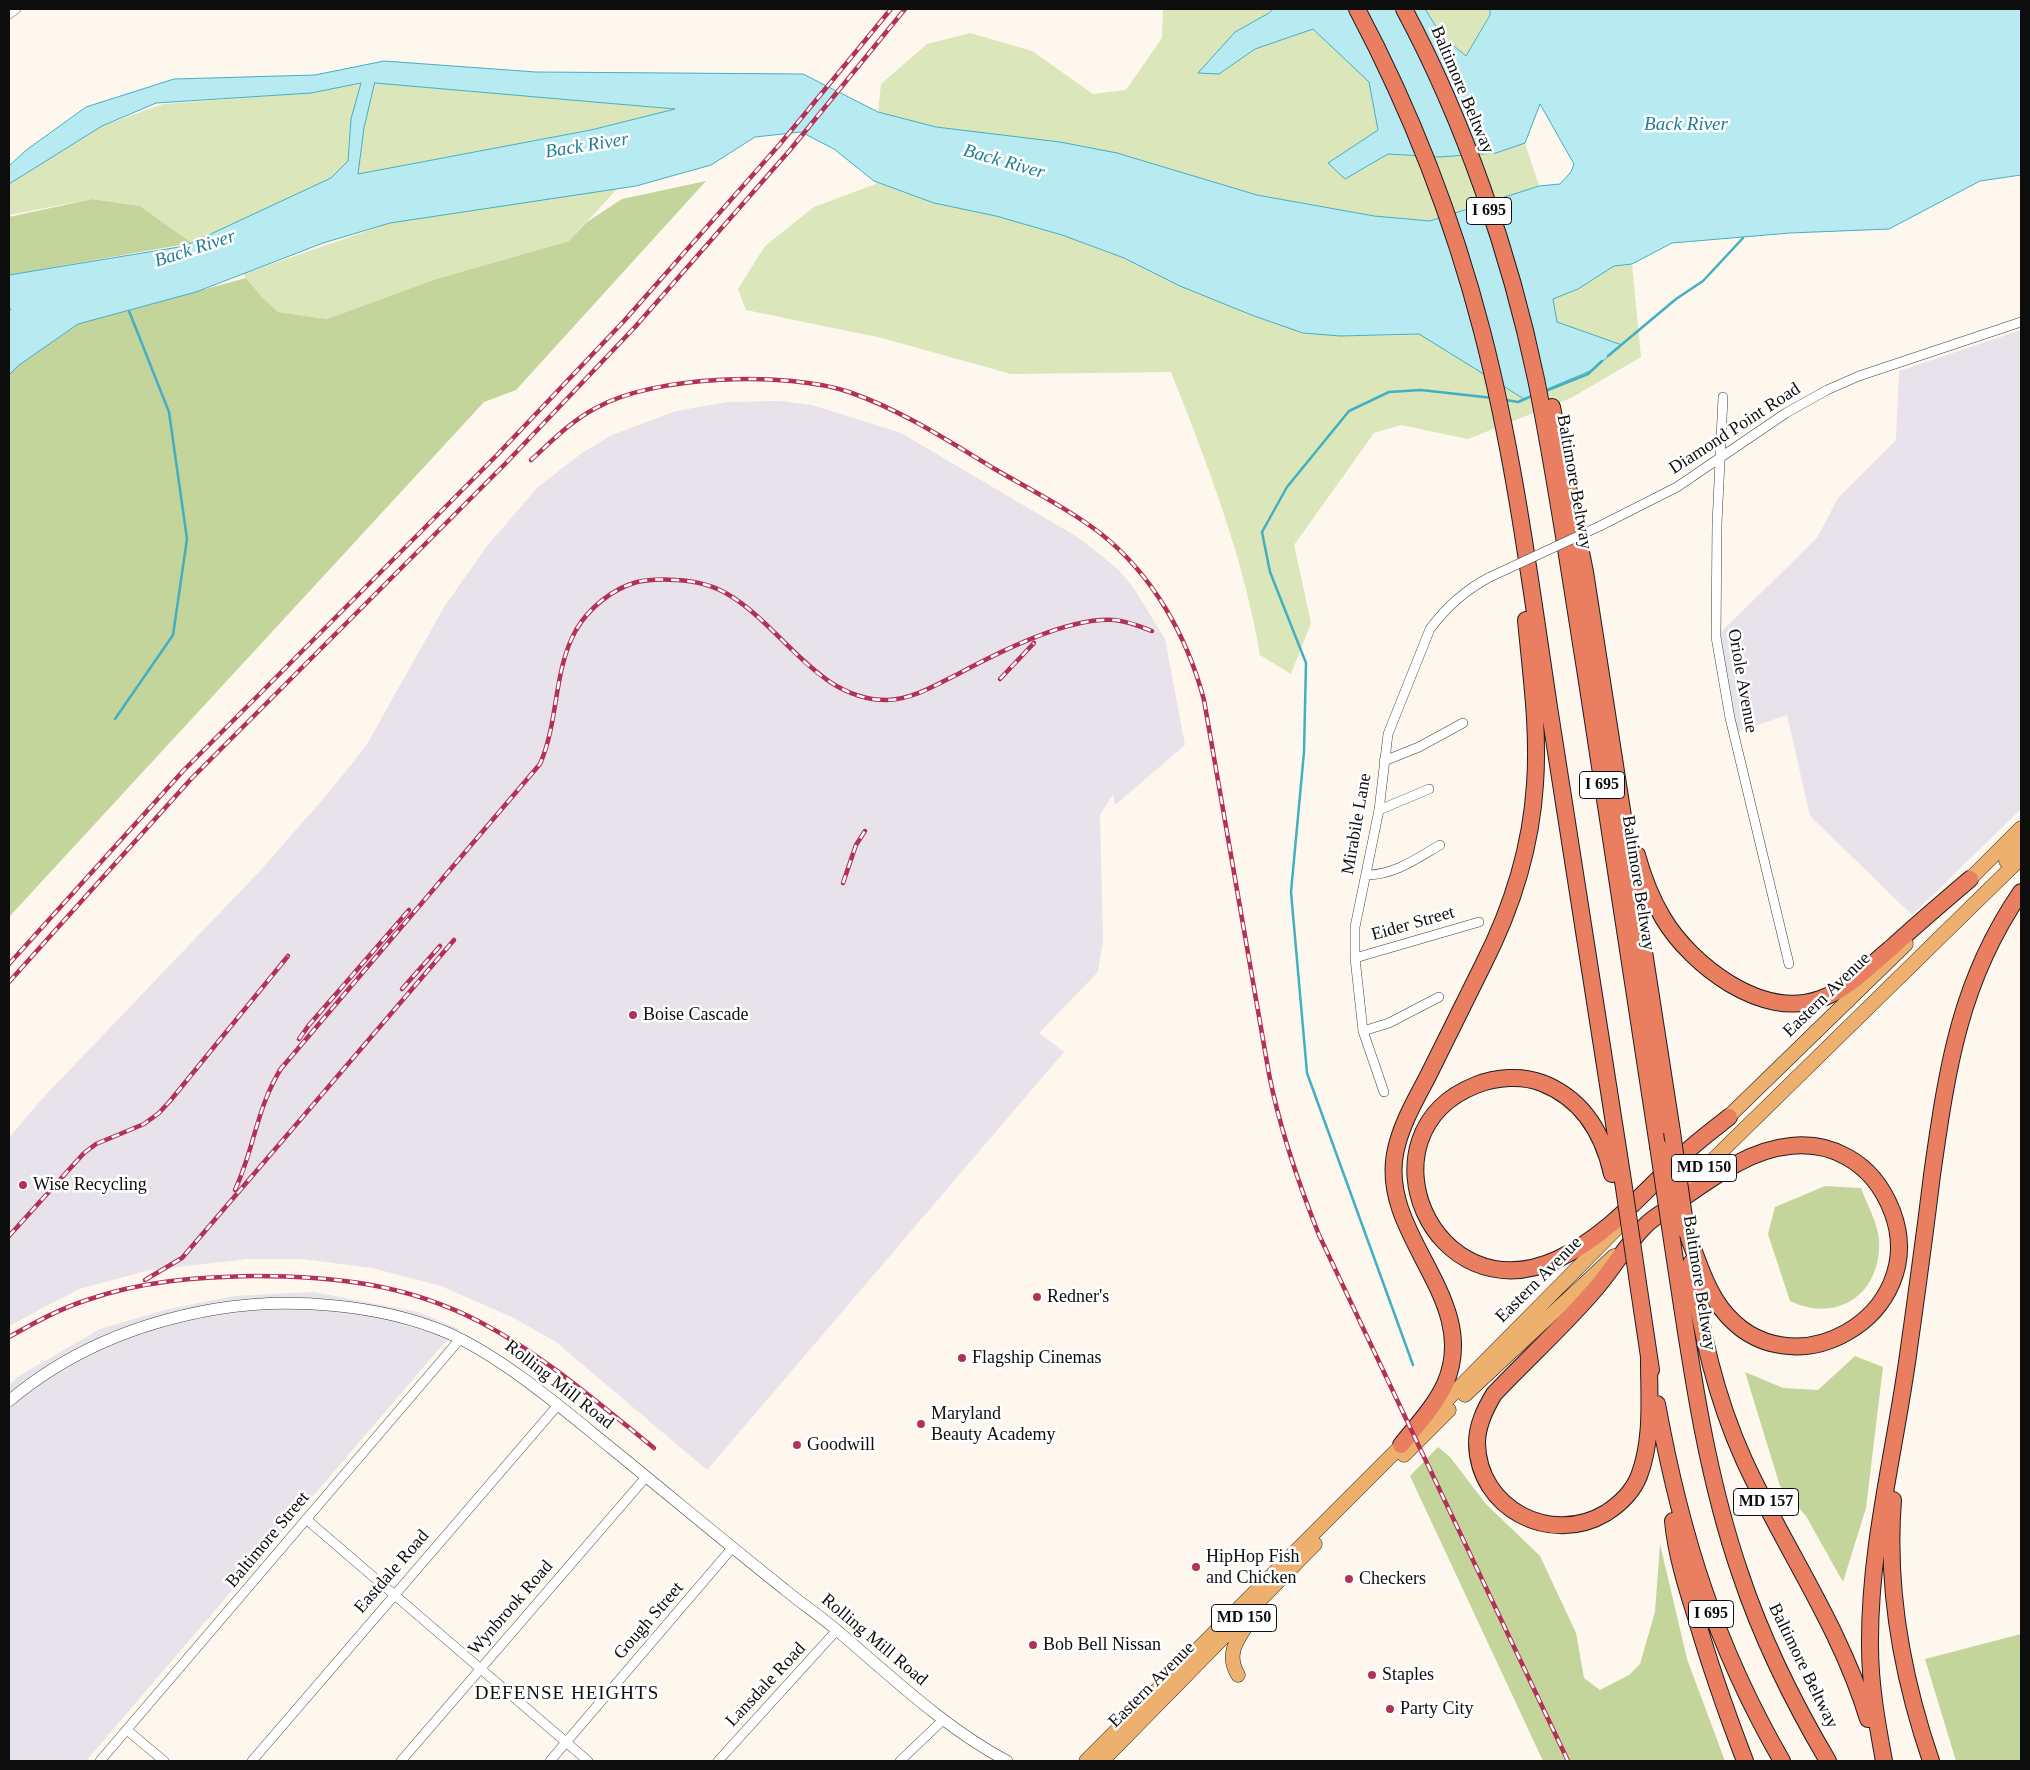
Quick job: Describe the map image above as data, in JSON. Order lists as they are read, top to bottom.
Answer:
{
  "streets": {
    "highway": ["Baltimore Beltway", "I 695", "MD 157"],
    "main road": ["Eastern Avenue", "MD 150"],
    "street": [
      "Diamond Point Road",
      "Oriole Avenue",
      "Mirabile Lane",
      "Eider Street",
      "Rolling Mill Road",
      "Baltimore Street",
      "Eastdale Road",
      "Wynbrook Road",
      "Gough Street",
      "Lansdale Road"
    ]
  },
  "crossings": [
    ["Diamond Point Road", "Oriole Avenue"],
    ["Diamond Point Road", "Mirabile Lane"],
    ["Mirabile Lane", "Eider Street"],
    ["Rolling Mill Road", "Baltimore Street"],
    ["Rolling Mill Road", "Eastdale Road"],
    ["Rolling Mill Road", "Wynbrook Road"],
    ["Rolling Mill Road", "Gough Street"],
    ["Rolling Mill Road", "Lansdale Road"]
  ],
  "districts": ["DEFENSE HEIGHTS"],
  "water": ["Back River"],
  "places": [
    "Boise Cascade",
    "Wise Recycling",
    "Redner's",
    "Flagship Cinemas",
    "Maryland Beauty Academy",
    "Goodwill",
    "HipHop Fish and Chicken",
    "Checkers",
    "Bob Bell Nissan",
    "Staples",
    "Party City"
  ]
}
